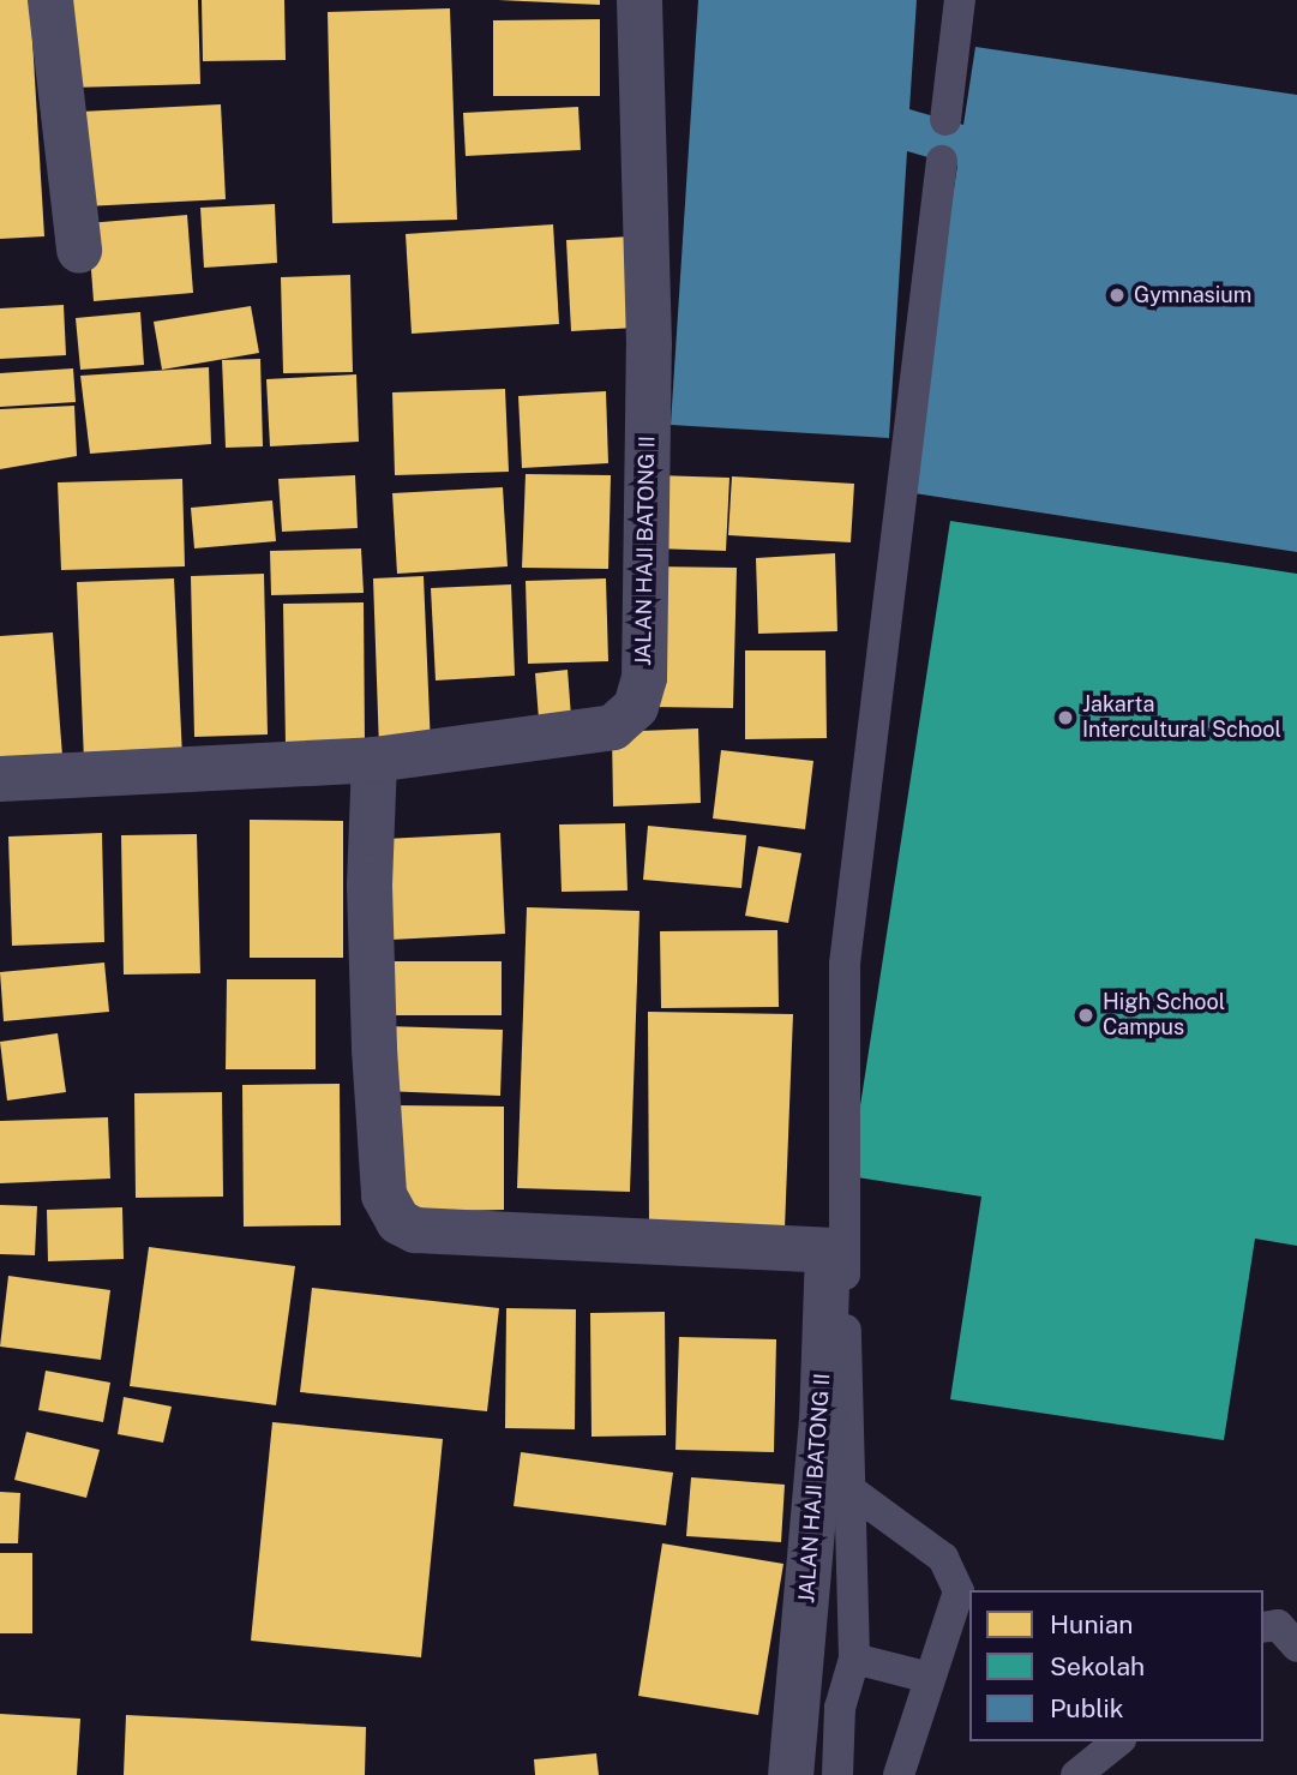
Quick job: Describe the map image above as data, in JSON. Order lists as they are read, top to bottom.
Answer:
{
  "streets": {
    "street": ["JALAN HAJI BATONG II"]
  },
  "places": ["Gymnasium", "Jakarta Intercultural School", "High School Campus"],
  "legend": ["Hunian", "Sekolah", "Publik"]
}
